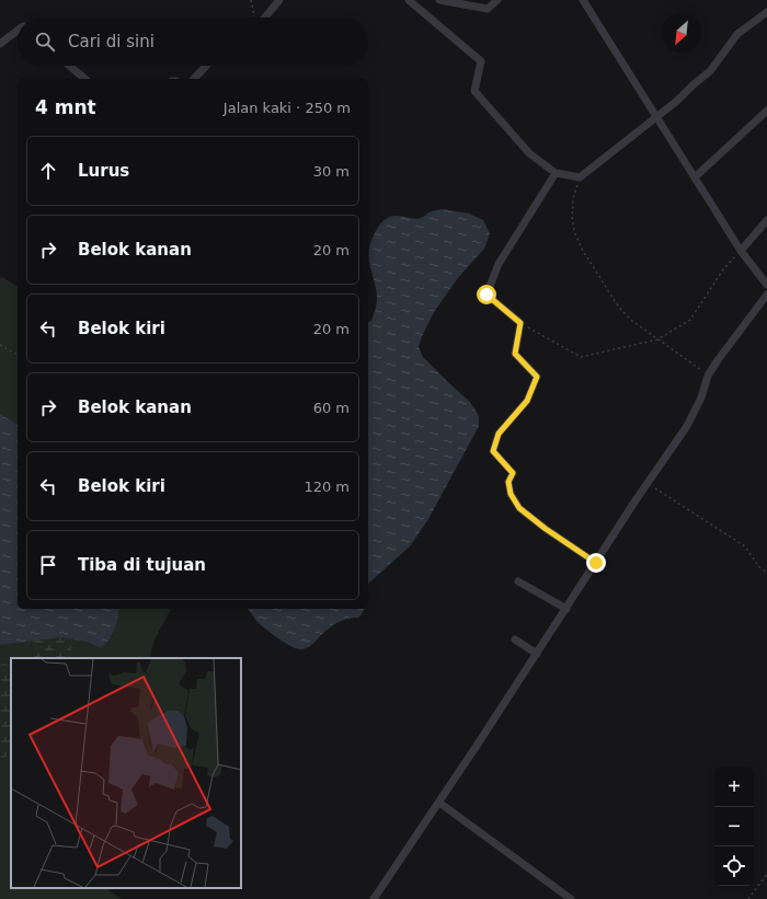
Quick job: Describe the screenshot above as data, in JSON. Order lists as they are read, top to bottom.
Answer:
{
  "north": "bottom left",
  "page": {
    "search": "Cari di sini",
    "heading": ["4 mnt", "Jalan kaki · 250 m"],
    "list": [
      ["Lurus", "30 m"],
      ["Belok kanan", "20 m"],
      ["Belok kiri", "20 m"],
      ["Belok kanan", "60 m"],
      ["Belok kiri", "120 m"],
      "Tiba di tujuan"
    ],
    "map_buttons": ["+", "−"]
  }
}
